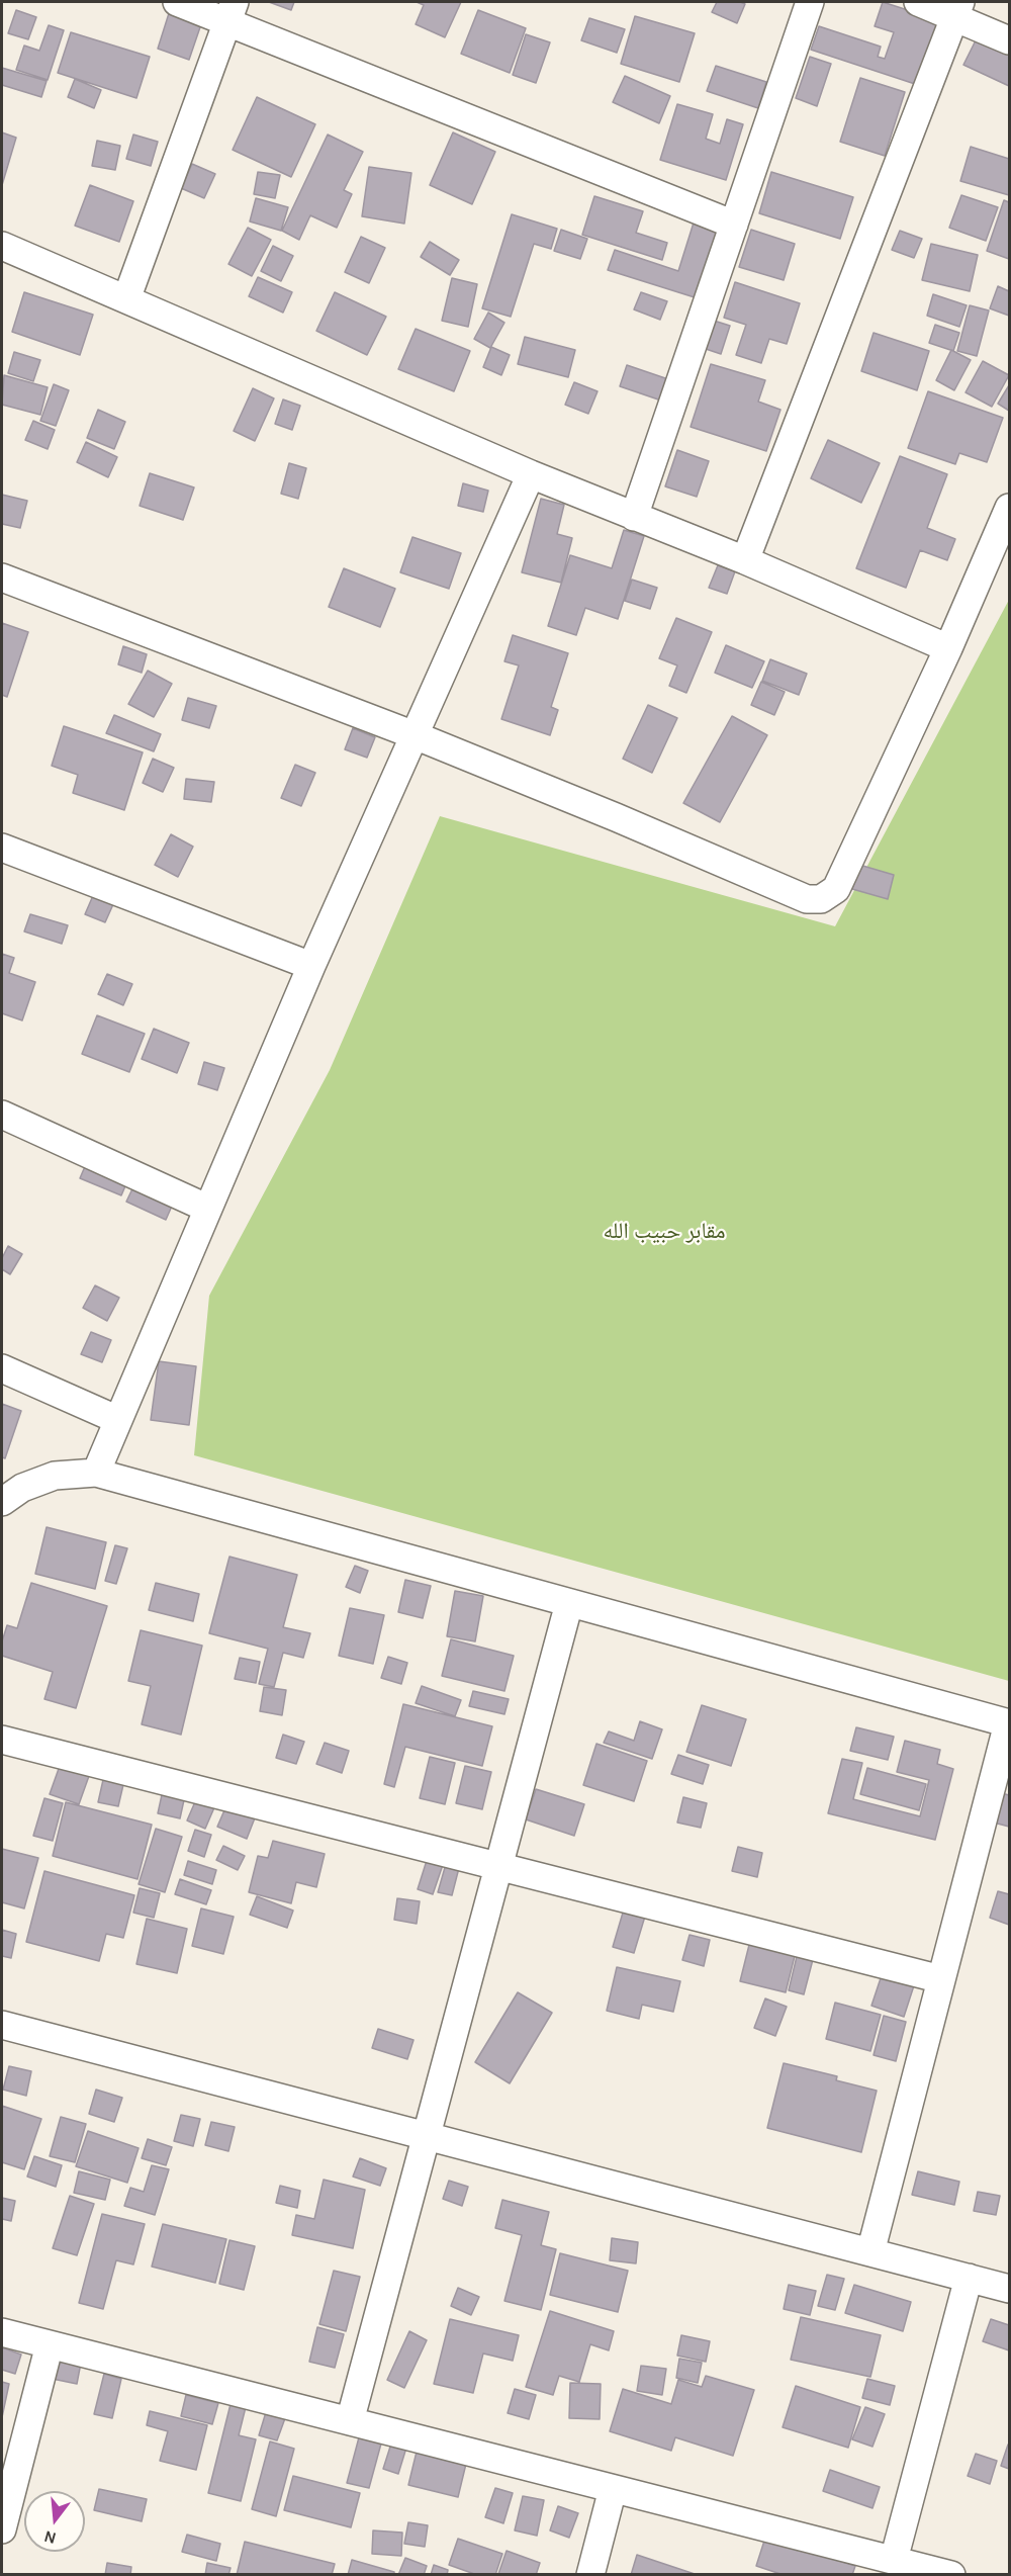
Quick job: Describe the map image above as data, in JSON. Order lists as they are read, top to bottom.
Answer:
{
  "parks": ["مقابر حبيب الله"],
  "north": "bottom"
}
